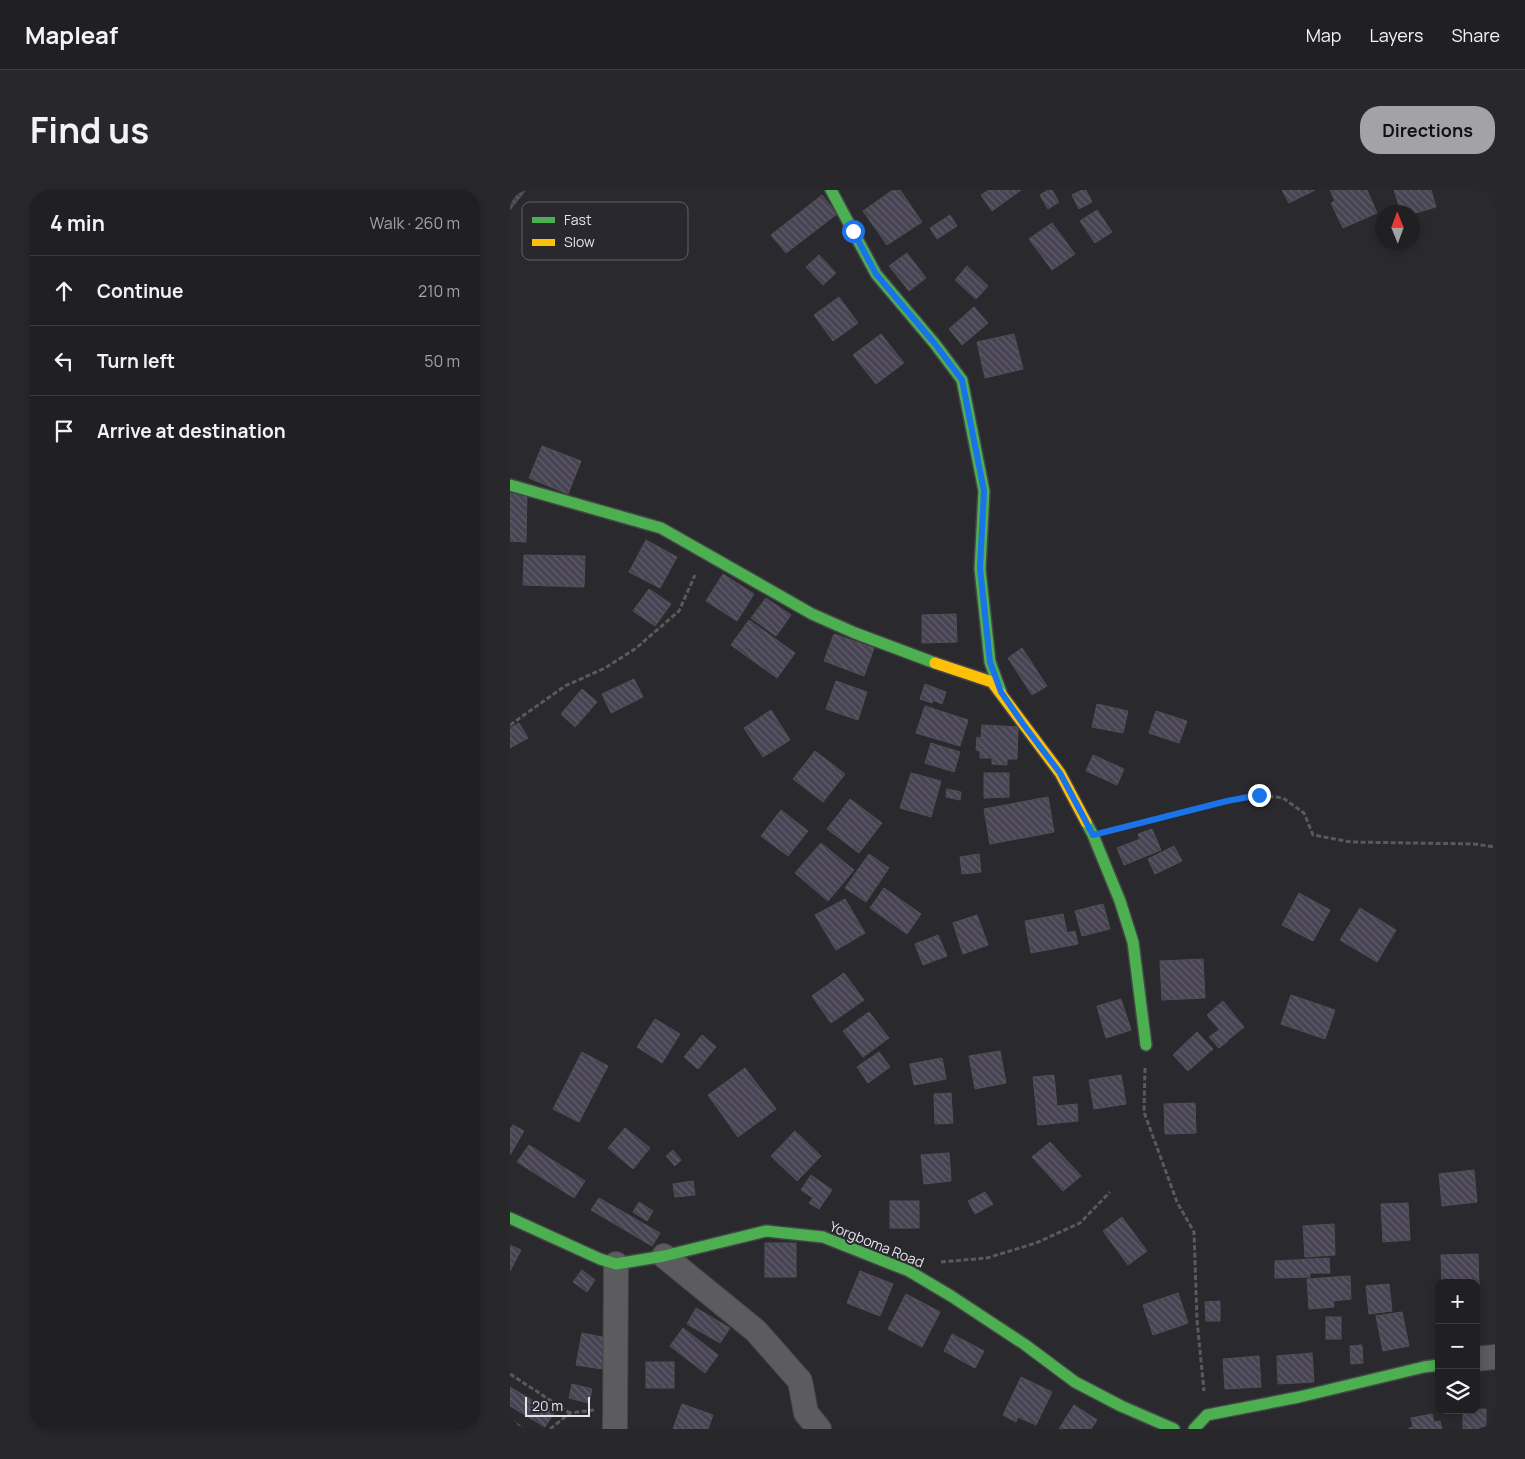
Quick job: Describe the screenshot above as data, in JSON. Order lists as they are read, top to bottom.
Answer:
{
  "streets": {
    "street": ["Yorgboma Road"]
  },
  "legend": ["Fast", "Slow"],
  "scale_bar": "20 m",
  "north": "top",
  "page": {
    "header": "Mapleaf",
    "nav": ["Map", "Layers", "Share"],
    "title": "Find us",
    "buttons": "Directions",
    "heading": ["4 min", "Walk · 260 m"],
    "list": [
      ["Continue", "210 m"],
      ["Turn left", "50 m"],
      "Arrive at destination"
    ],
    "map_buttons": ["+", "−"],
    "scale": "20 m"
  }
}
